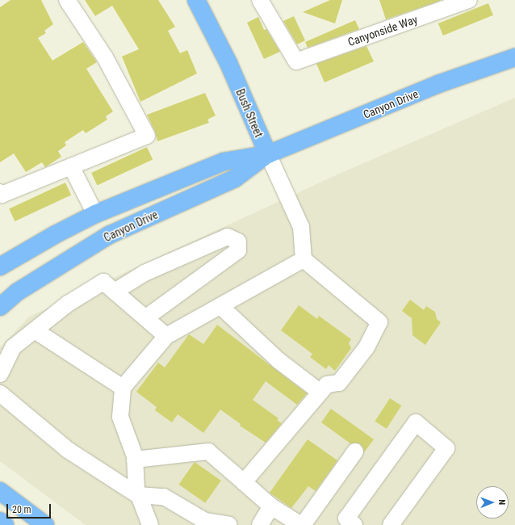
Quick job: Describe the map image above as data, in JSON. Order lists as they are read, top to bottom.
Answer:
{
  "streets": {
    "main road": ["Canyon Drive", "Bush Street"],
    "street": ["Canyonside Way"]
  },
  "crossings": [
    ["Canyon Drive", "Bush Street"]
  ],
  "scale_bar": "20 m",
  "north": "right"
}
